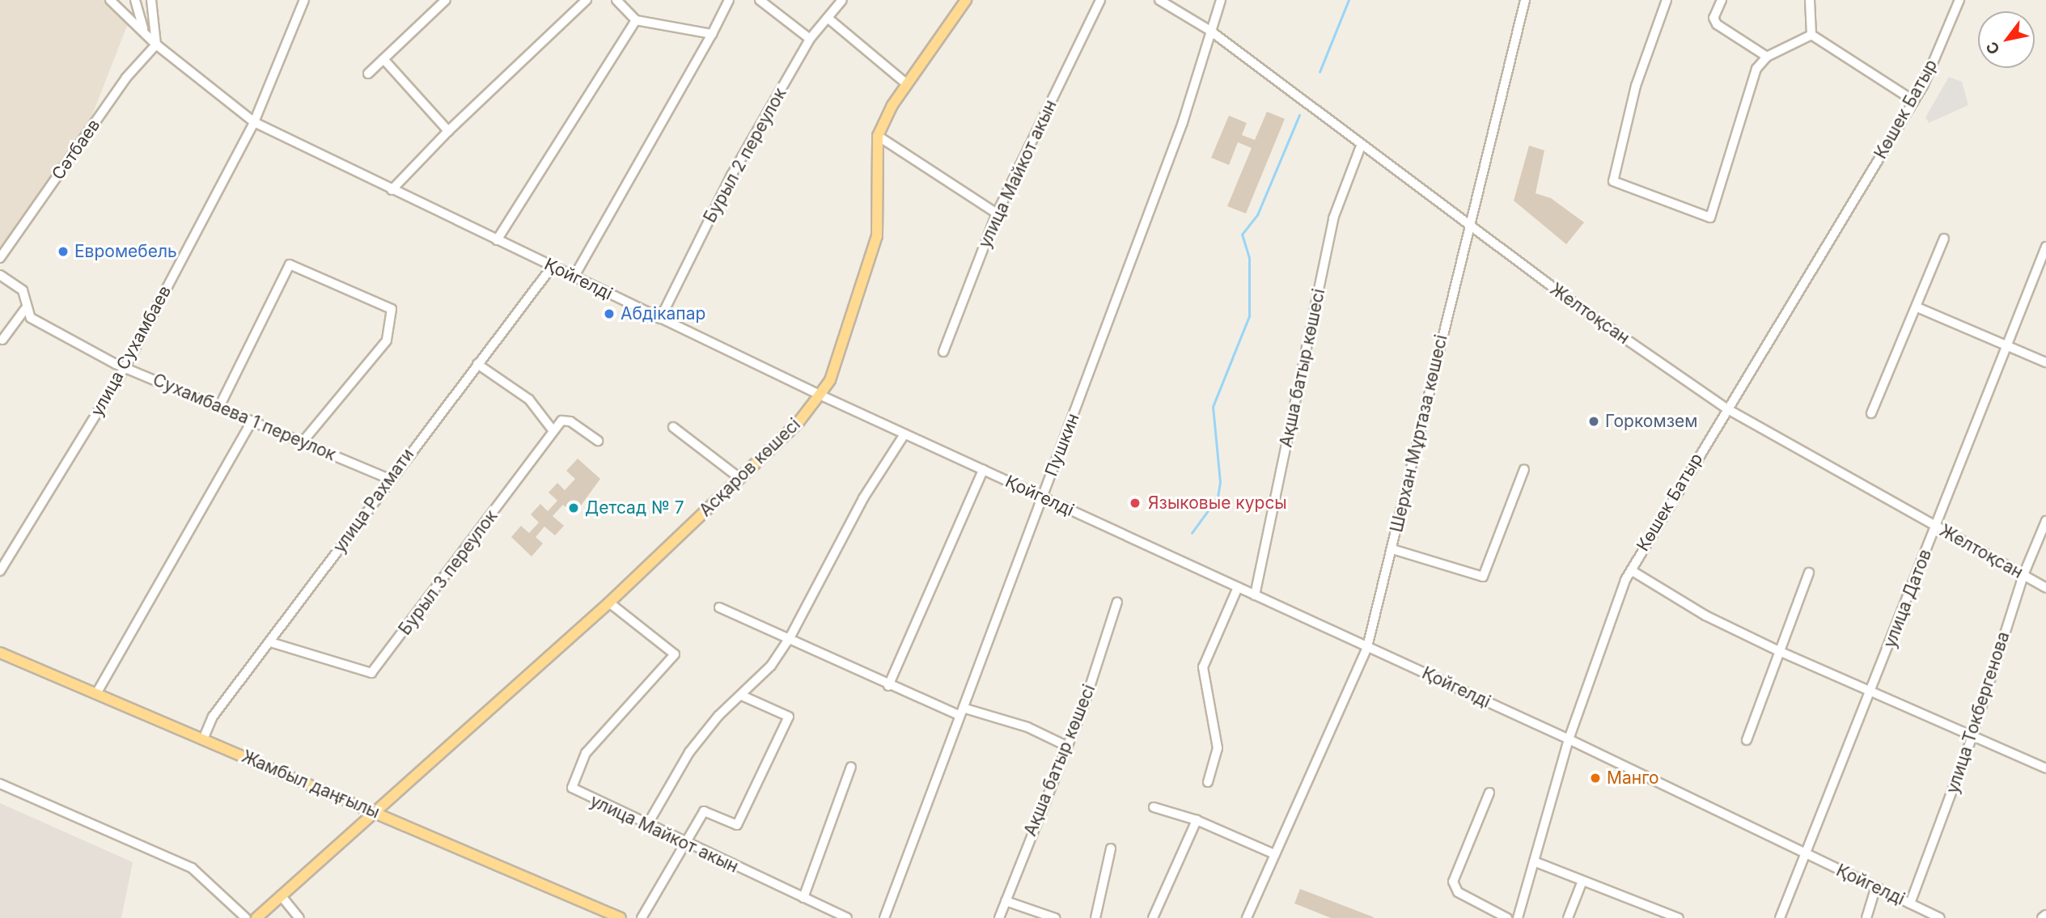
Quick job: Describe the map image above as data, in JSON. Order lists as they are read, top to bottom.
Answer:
{
  "streets": {
    "main road": ["Асқаров көшесі", "Жамбыл даңғылы"],
    "street": [
      "Көшек Батыр",
      "Сәтбаев",
      "Бурыл 2 переулок",
      "улица Майкот акын",
      "Қойгелді",
      "Желтоқсан",
      "улица Сухамбаев",
      "Ақша батыр көшесі",
      "Сухамбаева 1 переулок",
      "Шерхан Мұртаза көшесі",
      "Пушкин",
      "улица Рахмати",
      "Бурыл 3 переулок",
      "улица Датов",
      "улица Токбергенова"
    ]
  },
  "crossings": [
    ["Көшек Батыр", "Қойгелді"],
    ["Көшек Батыр", "Желтоқсан"],
    ["Сәтбаев", "Қойгелді"],
    ["Бурыл 2 переулок", "Қойгелді"],
    ["улица Майкот акын", "Асқаров көшесі"],
    ["Қойгелді", "улица Сухамбаев"],
    ["Қойгелді", "Ақша батыр көшесі"],
    ["Қойгелді", "Шерхан Мұртаза көшесі"],
    ["Қойгелді", "Пушкин"],
    ["Қойгелді", "Асқаров көшесі"],
    ["Қойгелді", "улица Рахмати"],
    ["Қойгелді", "улица Датов"],
    ["Қойгелді", "улица Токбергенова"],
    ["Желтоқсан", "Ақша батыр көшесі"],
    ["Желтоқсан", "Шерхан Мұртаза көшесі"],
    ["Желтоқсан", "Пушкин"],
    ["Желтоқсан", "улица Датов"],
    ["Желтоқсан", "улица Токбергенова"],
    ["улица Сухамбаев", "Сухамбаева 1 переулок"],
    ["Сухамбаева 1 переулок", "улица Рахмати"],
    ["Асқаров көшесі", "Жамбыл даңғылы"],
    ["улица Рахмати", "Бурыл 3 переулок"],
    ["улица Рахмати", "Жамбыл даңғылы"]
  ],
  "places": [
    "Евромебель",
    "Абдiкапар",
    "Горкомзем",
    "Языковые курсы",
    "Детсад № 7",
    "Манго"
  ],
  "north": "bottom left"
}
